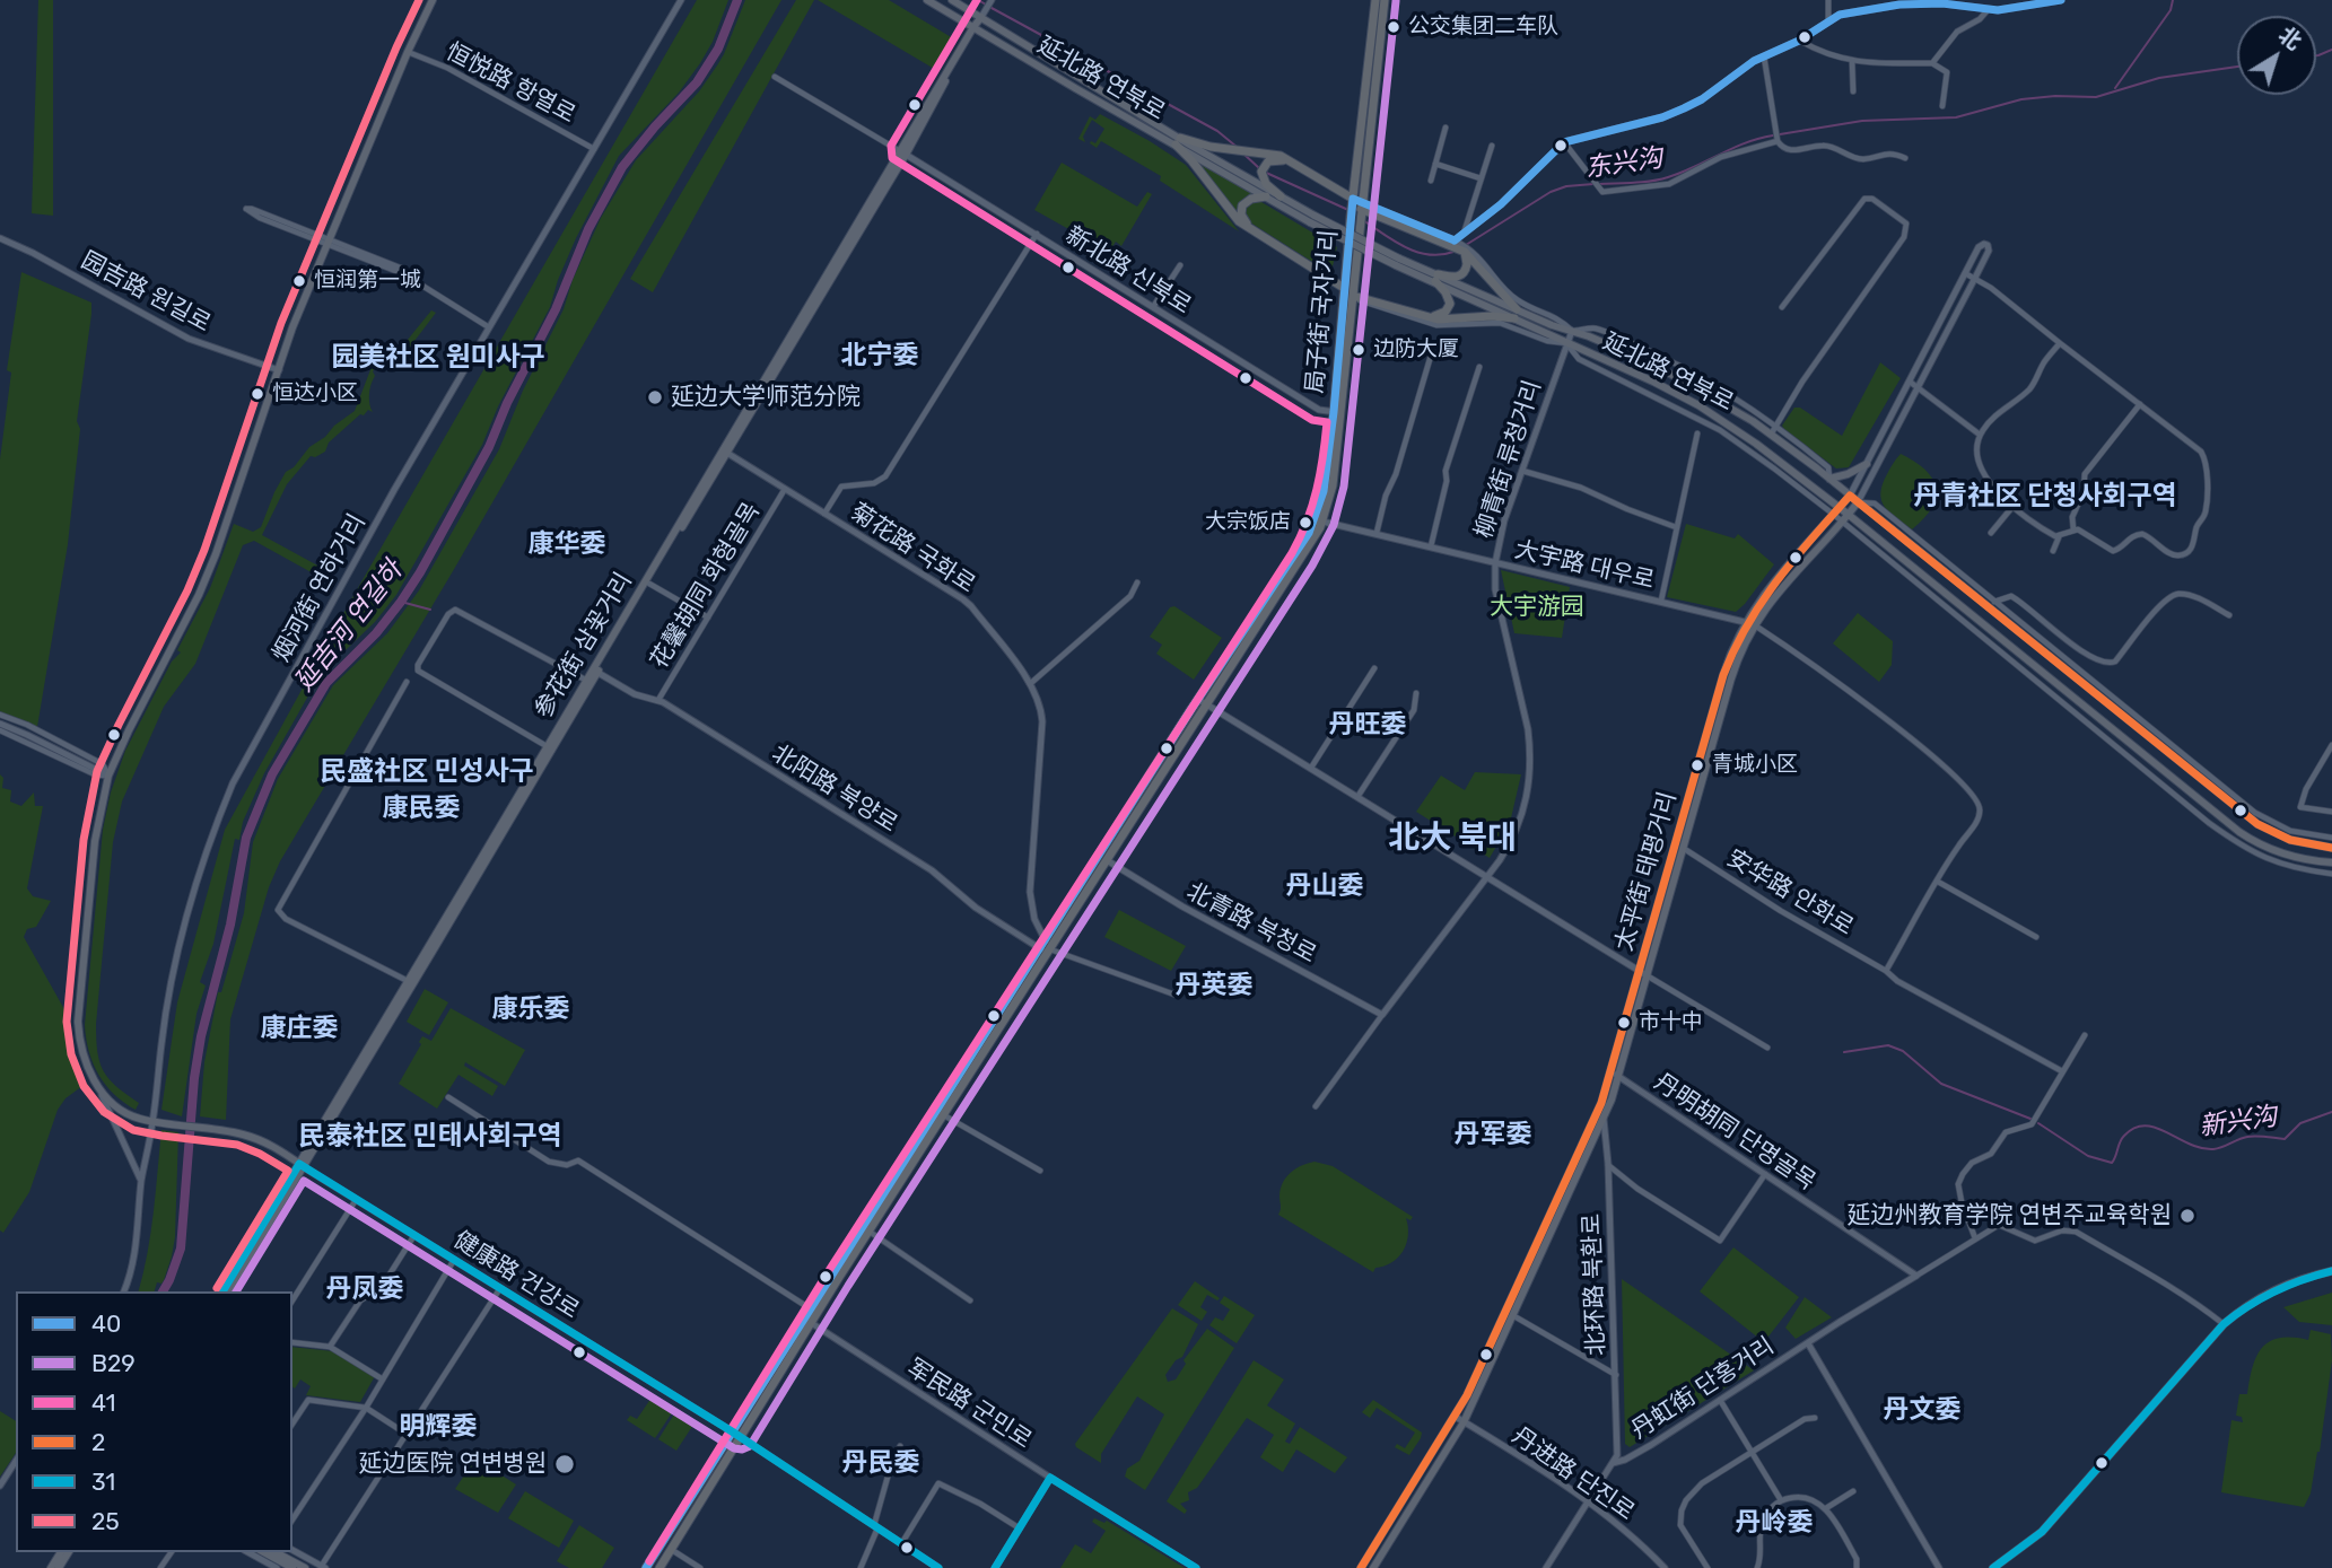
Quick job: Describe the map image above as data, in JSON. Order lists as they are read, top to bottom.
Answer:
{
  "streets": {
    "main road": [
      "延北路 연북로",
      "局子街 국자거리",
      "参花街 삼꽃거리",
      "太平街 태평거리",
      "健康路 건강로"
    ],
    "street": [
      "恒悦路 항열로",
      "新北路 신북로",
      "园吉路 원길로",
      "柳青街 류청거리",
      "菊花路 국화로",
      "大宇路 대우로",
      "花馨胡同 화형골목",
      "烟河街 연하거리",
      "北阳路 북양로",
      "安华路 안화로",
      "北青路 북청로",
      "丹明胡同 단명골목",
      "北环路 북환로",
      "丹虹街 단홍거리",
      "军民路 군민로",
      "丹进路 단진로"
    ]
  },
  "crossings": [
    ["延北路 연북로", "柳青街 류청거리"],
    ["延北路 연북로", "参花街 삼꽃거리"],
    ["延北路 연북로", "太平街 태평거리"],
    ["恒悦路 항열로", "烟河街 연하거리"],
    ["新北路 신북로", "局子街 국자거리"],
    ["新北路 신북로", "参花街 삼꽃거리"],
    ["局子街 국자거리", "菊花路 국화로"],
    ["局子街 국자거리", "大宇路 대우로"],
    ["局子街 국자거리", "北阳路 북양로"],
    ["局子街 국자거리", "北青路 북청로"],
    ["局子街 국자거리", "健康路 건강로"],
    ["局子街 국자거리", "军民路 군민로"],
    ["柳青街 류청거리", "大宇路 대우로"],
    ["柳青街 류청거리", "北青路 북청로"],
    ["菊花路 국화로", "花馨胡同 화형골목"],
    ["菊花路 국화로", "参花街 삼꽃거리"],
    ["菊花路 국화로", "北阳路 북양로"],
    ["大宇路 대우로", "太平街 태평거리"],
    ["花馨胡同 화형골목", "北阳路 북양로"],
    ["烟河街 연하거리", "健康路 건강로"],
    ["参花街 삼꽃거리", "北阳路 북양로"],
    ["参花街 삼꽃거리", "健康路 건강로"],
    ["太平街 태평거리", "安华路 안화로"],
    ["太平街 태평거리", "丹明胡同 단명골목"],
    ["太平街 태평거리", "北环路 북환로"],
    ["太平街 태평거리", "丹进路 단진로"],
    ["丹明胡同 단명골목", "丹虹街 단홍거리"],
    ["北环路 북환로", "丹虹街 단홍거리"],
    ["丹虹街 단홍거리", "丹进路 단진로"]
  ],
  "districts": [
    "北宁委",
    "园美社区 원미사구",
    "丹青社区 단청사회구역",
    "康华委",
    "丹旺委",
    "民盛社区 민성사구",
    "康民委",
    "北大 북대",
    "丹山委",
    "丹英委",
    "康乐委",
    "康庄委",
    "丹军委",
    "民泰社区 민태사회구역",
    "丹凤委",
    "丹文委",
    "明辉委",
    "丹民委",
    "丹岭委"
  ],
  "water": ["东兴沟", "延吉河 연길하", "新兴沟"],
  "parks": ["大宇游园"],
  "places": [
    "公交集团二车队",
    "恒润第一城",
    "边防大厦",
    "恒达小区",
    "延边大学师范分院",
    "大宗饭店",
    "青城小区",
    "市十中",
    "延边州教育学院 연변주교육학원",
    "延边医院 연변병원"
  ],
  "lines": [
    "transit line 40",
    "transit line 41",
    "transit line 25",
    "transit line B29",
    "transit line 2",
    "transit line 31"
  ],
  "legend": [
    "40",
    "B29",
    "41",
    "2",
    "31",
    "25"
  ],
  "north": "top right"
}
